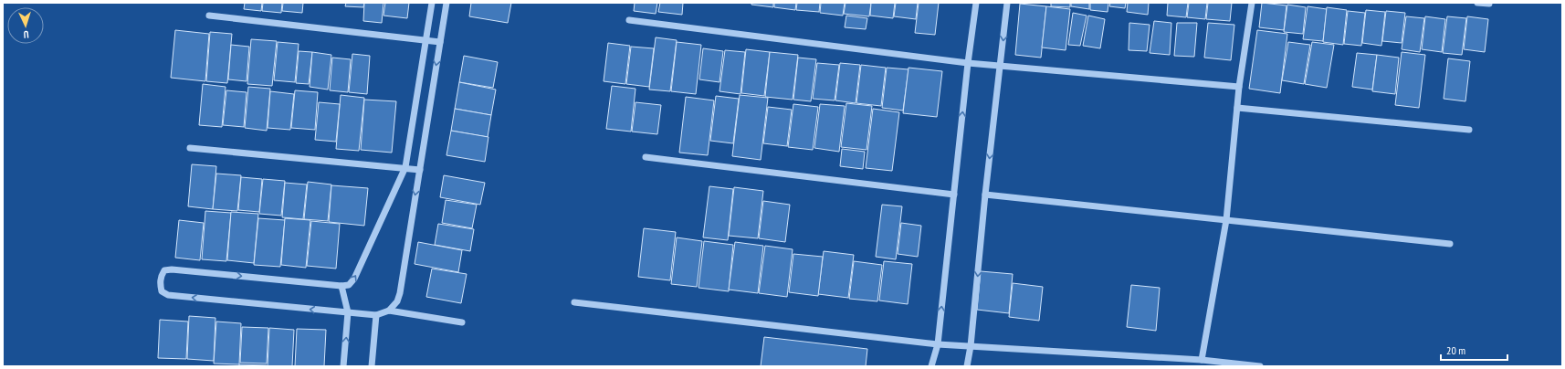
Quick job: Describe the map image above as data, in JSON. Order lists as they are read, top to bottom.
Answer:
{
  "scale_bar": "20 m",
  "north": "bottom"
}
